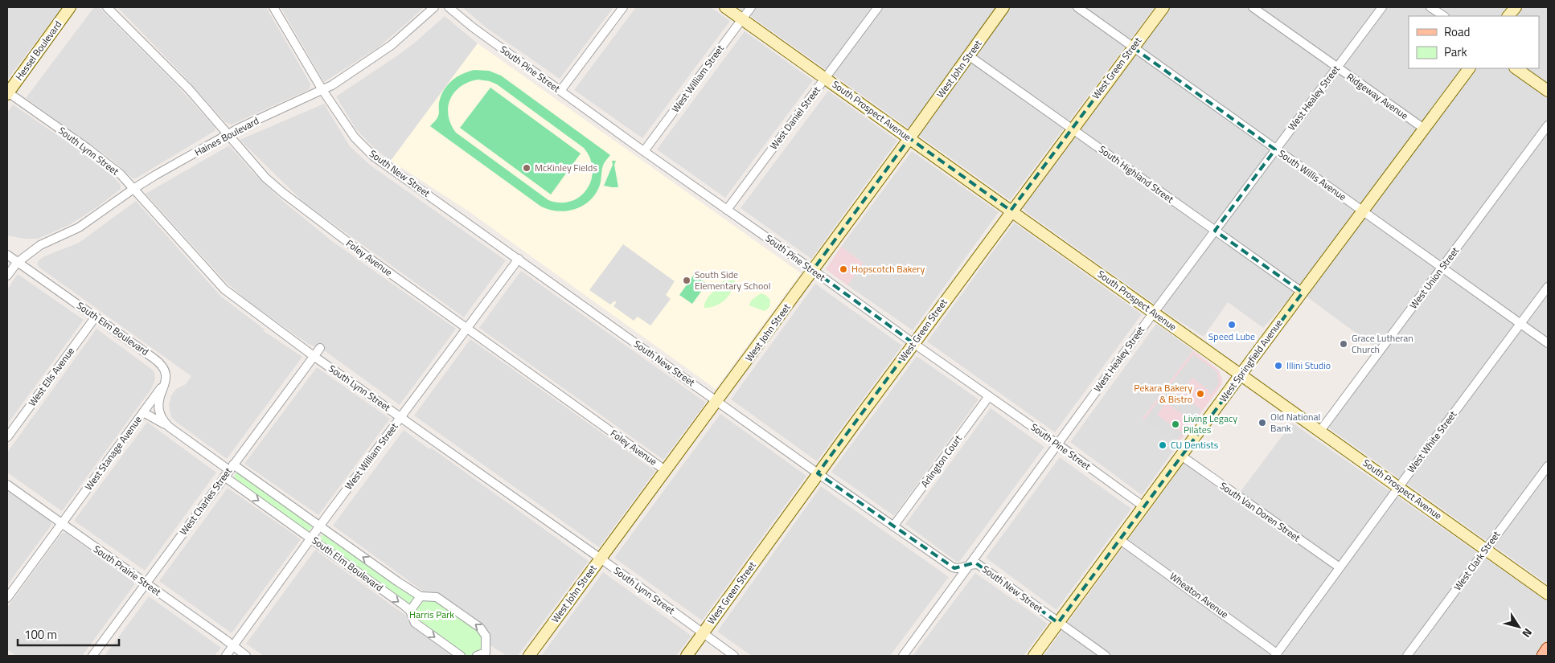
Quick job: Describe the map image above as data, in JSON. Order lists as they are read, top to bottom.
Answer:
{
  "streets": {
    "main road": [
      "Hessel Boulevard",
      "West Green Street",
      "West John Street",
      "South Prospect Avenue",
      "West Springfield Avenue"
    ],
    "street": [
      "South Pine Street",
      "West William Street",
      "Ridgeway Avenue",
      "West Healey Street",
      "West Daniel Street",
      "Haines Boulevard",
      "South Lynn Street",
      "South New Street",
      "South Highland Street",
      "South Willis Avenue",
      "Foley Avenue",
      "West Union Street",
      "South Elm Boulevard",
      "West Ells Avenue",
      "West White Street",
      "West Stanage Avenue",
      "Arlington Court",
      "West Charles Street",
      "South Van Doren Street",
      "West Clark Street",
      "South Prairie Street",
      "Wheaton Avenue"
    ]
  },
  "crossings": [
    ["Hessel Boulevard", "South Lynn Street"],
    ["West Green Street", "South Pine Street"],
    ["West Green Street", "South Prospect Avenue"],
    ["West Green Street", "South Lynn Street"],
    ["West Green Street", "South New Street"],
    ["West Green Street", "South Highland Street"],
    ["West Green Street", "South Willis Avenue"],
    ["South Pine Street", "West John Street"],
    ["South Pine Street", "West William Street"],
    ["South Pine Street", "West Healey Street"],
    ["South Pine Street", "West Daniel Street"],
    ["South Pine Street", "West Springfield Avenue"],
    ["South Pine Street", "Arlington Court"],
    ["West John Street", "South Prospect Avenue"],
    ["West John Street", "South Lynn Street"],
    ["West John Street", "South New Street"],
    ["West John Street", "South Highland Street"],
    ["West John Street", "Foley Avenue"],
    ["West William Street", "South Prospect Avenue"],
    ["West William Street", "South Lynn Street"],
    ["West William Street", "South New Street"],
    ["West William Street", "Foley Avenue"],
    ["West William Street", "South Elm Boulevard"],
    ["West William Street", "South Prairie Street"],
    ["Ridgeway Avenue", "West Healey Street"],
    ["Ridgeway Avenue", "West Springfield Avenue"],
    ["West Healey Street", "South Prospect Avenue"],
    ["West Healey Street", "South New Street"],
    ["West Healey Street", "South Highland Street"],
    ["West Healey Street", "South Willis Avenue"],
    ["South Prospect Avenue", "West Daniel Street"],
    ["South Prospect Avenue", "West Union Street"],
    ["South Prospect Avenue", "West Springfield Avenue"],
    ["South Prospect Avenue", "West White Street"],
    ["South Prospect Avenue", "West Clark Street"],
    ["Haines Boulevard", "South Lynn Street"],
    ["Haines Boulevard", "South New Street"],
    ["Haines Boulevard", "Foley Avenue"],
    ["Haines Boulevard", "South Elm Boulevard"],
    ["South Lynn Street", "West Charles Street"],
    ["South New Street", "West Springfield Avenue"],
    ["South New Street", "Arlington Court"],
    ["South Highland Street", "West Springfield Avenue"],
    ["South Willis Avenue", "West Union Street"],
    ["South Willis Avenue", "West Springfield Avenue"],
    ["South Willis Avenue", "West White Street"],
    ["South Elm Boulevard", "West Ells Avenue"],
    ["South Elm Boulevard", "West Stanage Avenue"],
    ["South Elm Boulevard", "West Charles Street"],
    ["West Springfield Avenue", "South Van Doren Street"],
    ["West Springfield Avenue", "Wheaton Avenue"],
    ["West White Street", "South Van Doren Street"],
    ["West White Street", "Wheaton Avenue"],
    ["West Stanage Avenue", "South Prairie Street"],
    ["West Charles Street", "South Prairie Street"]
  ],
  "parks": ["Harris Park"],
  "places": [
    "McKinley Fields",
    "Hopscotch Bakery",
    "South Side Elementary School",
    "Speed Lube",
    "Grace Lutheran Church",
    "Illini Studio",
    "Pekara Bakery & Bistro",
    "Old National Bank",
    "Living Legacy Pilates",
    "CU Dentists"
  ],
  "legend": ["Road", "Park"],
  "scale_bar": "100 m",
  "north": "bottom right"
}
